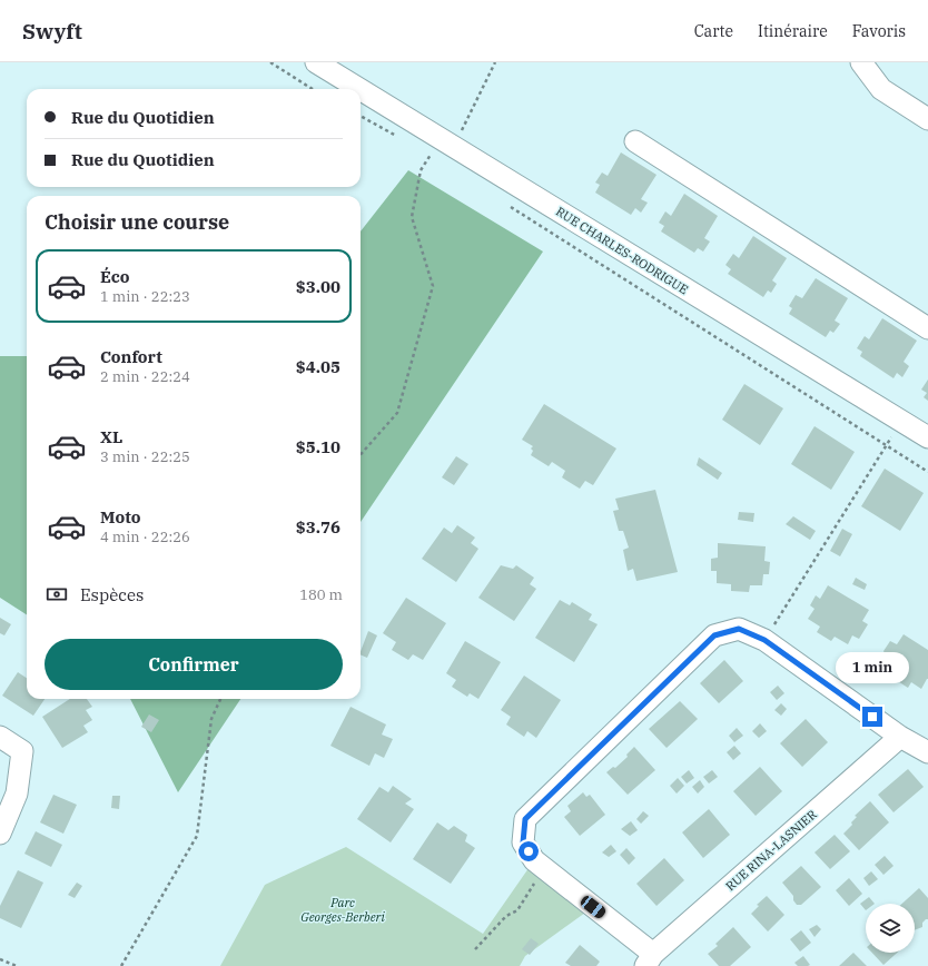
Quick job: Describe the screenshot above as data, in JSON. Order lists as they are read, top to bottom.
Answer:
{
  "streets": {
    "street": ["RUE CHARLES-RODRIGUE", "RUE RINA-LASNIER"]
  },
  "parks": ["Parc Georges-Berberi"],
  "page": {
    "header": "Swyft",
    "nav": ["Carte", "Itinéraire", "Favoris"],
    "banner": ["Rue du Quotidien", "Rue du Quotidien"],
    "heading": "Choisir une course",
    "list": [
      {
        "name": "Éco",
        "note": "1 min · 22:23",
        "value": "$3.00"
      },
      {
        "name": "Confort",
        "note": "2 min · 22:24",
        "value": "$4.05"
      },
      {
        "name": "XL",
        "note": "3 min · 22:25",
        "value": "$5.10"
      },
      {
        "name": "Moto",
        "note": "4 min · 22:26",
        "value": "$3.76"
      }
    ],
    "pay": ["Espèces", "180 m"],
    "buttons": "Confirmer",
    "bubble": "1 min"
  }
}
